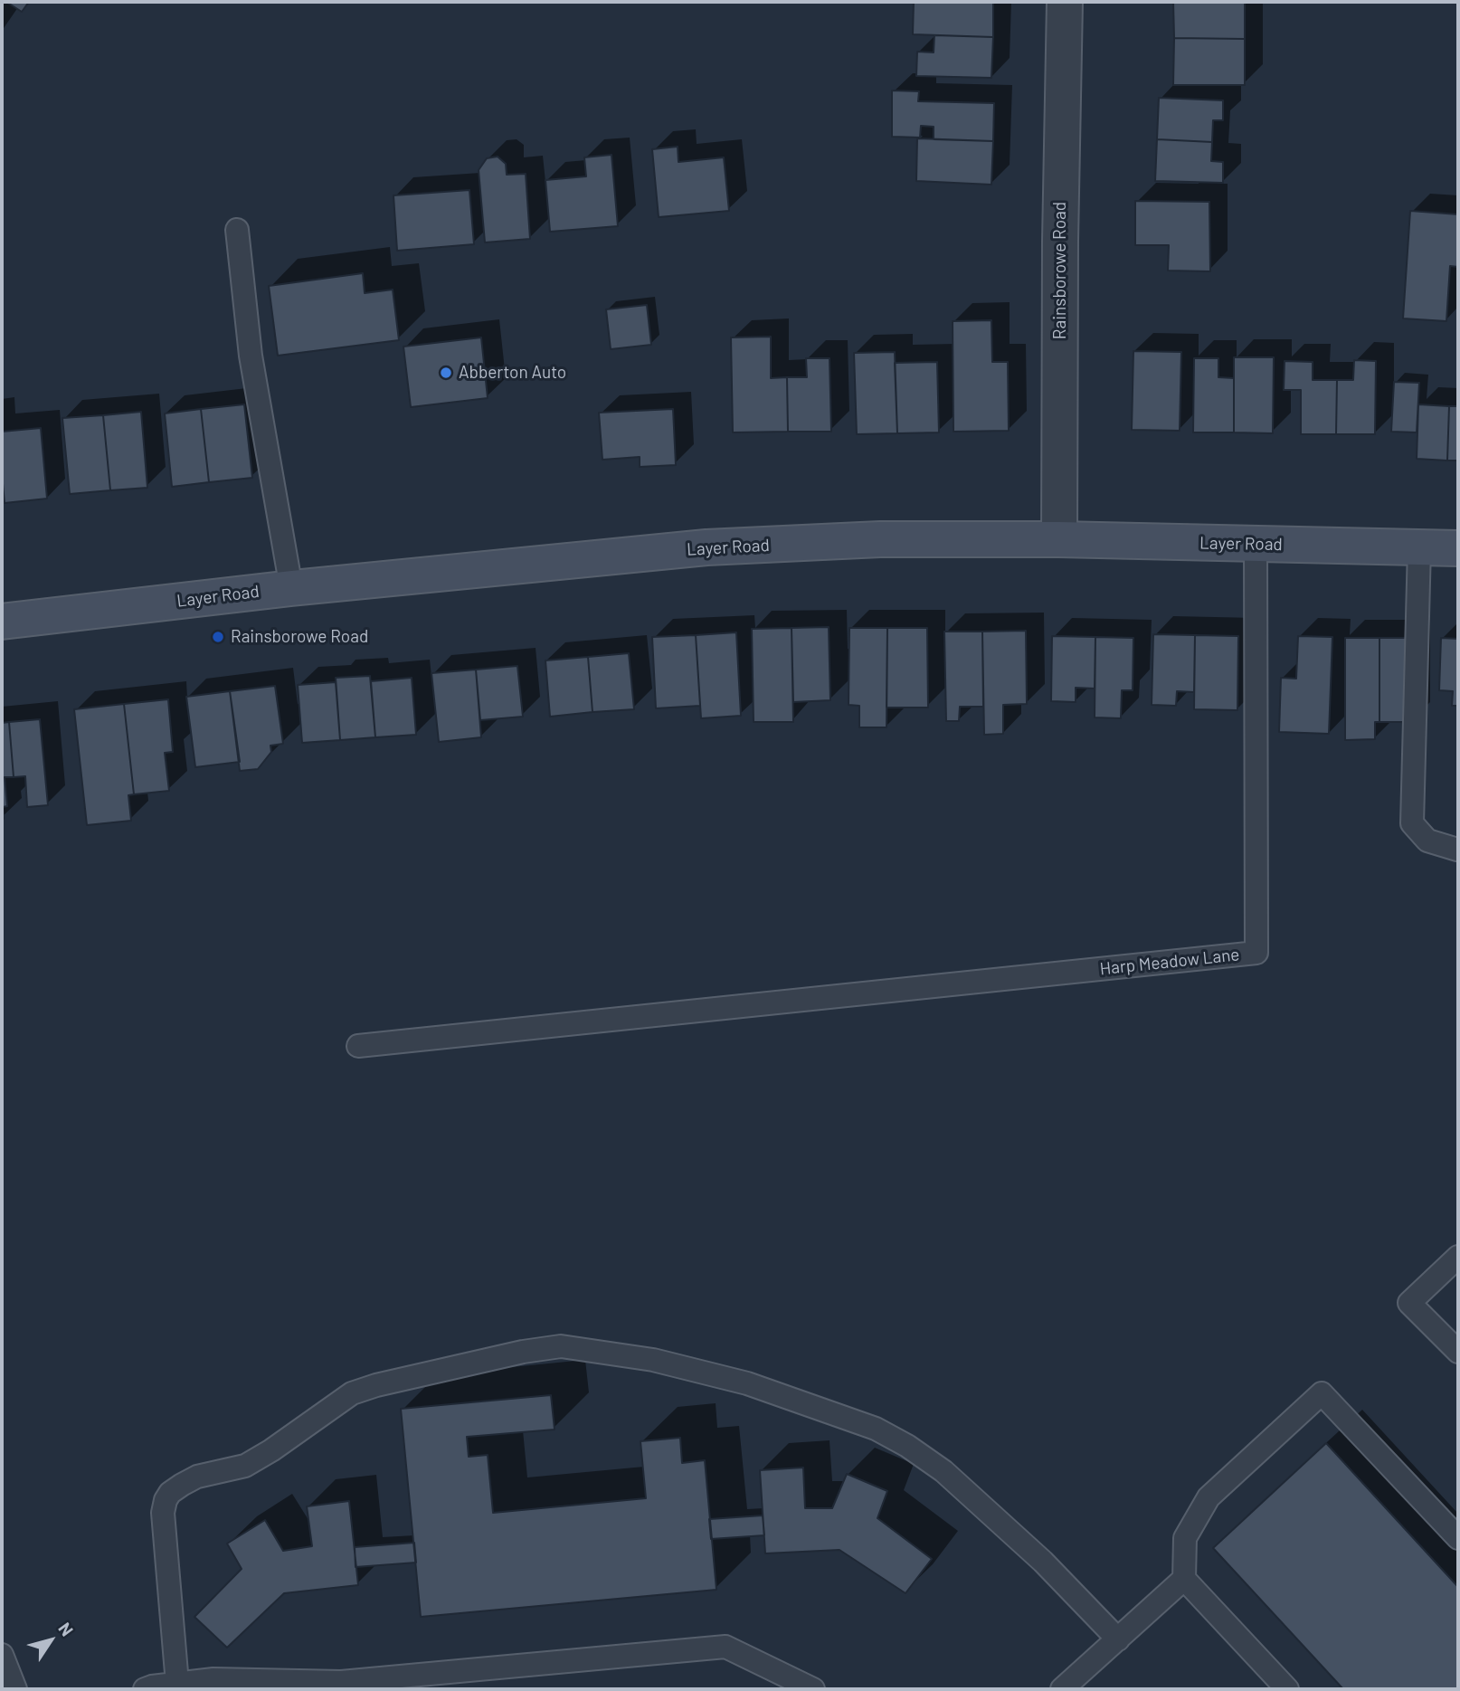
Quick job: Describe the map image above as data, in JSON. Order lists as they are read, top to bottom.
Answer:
{
  "streets": {
    "main road": ["Layer Road"],
    "street": ["Rainsborowe Road"],
    "lane": ["Harp Meadow Lane"]
  },
  "crossings": [
    ["Rainsborowe Road", "Layer Road"],
    ["Layer Road", "Harp Meadow Lane"]
  ],
  "places": ["Abberton Auto", "Rainsborowe Road"],
  "north": "top right"
}
